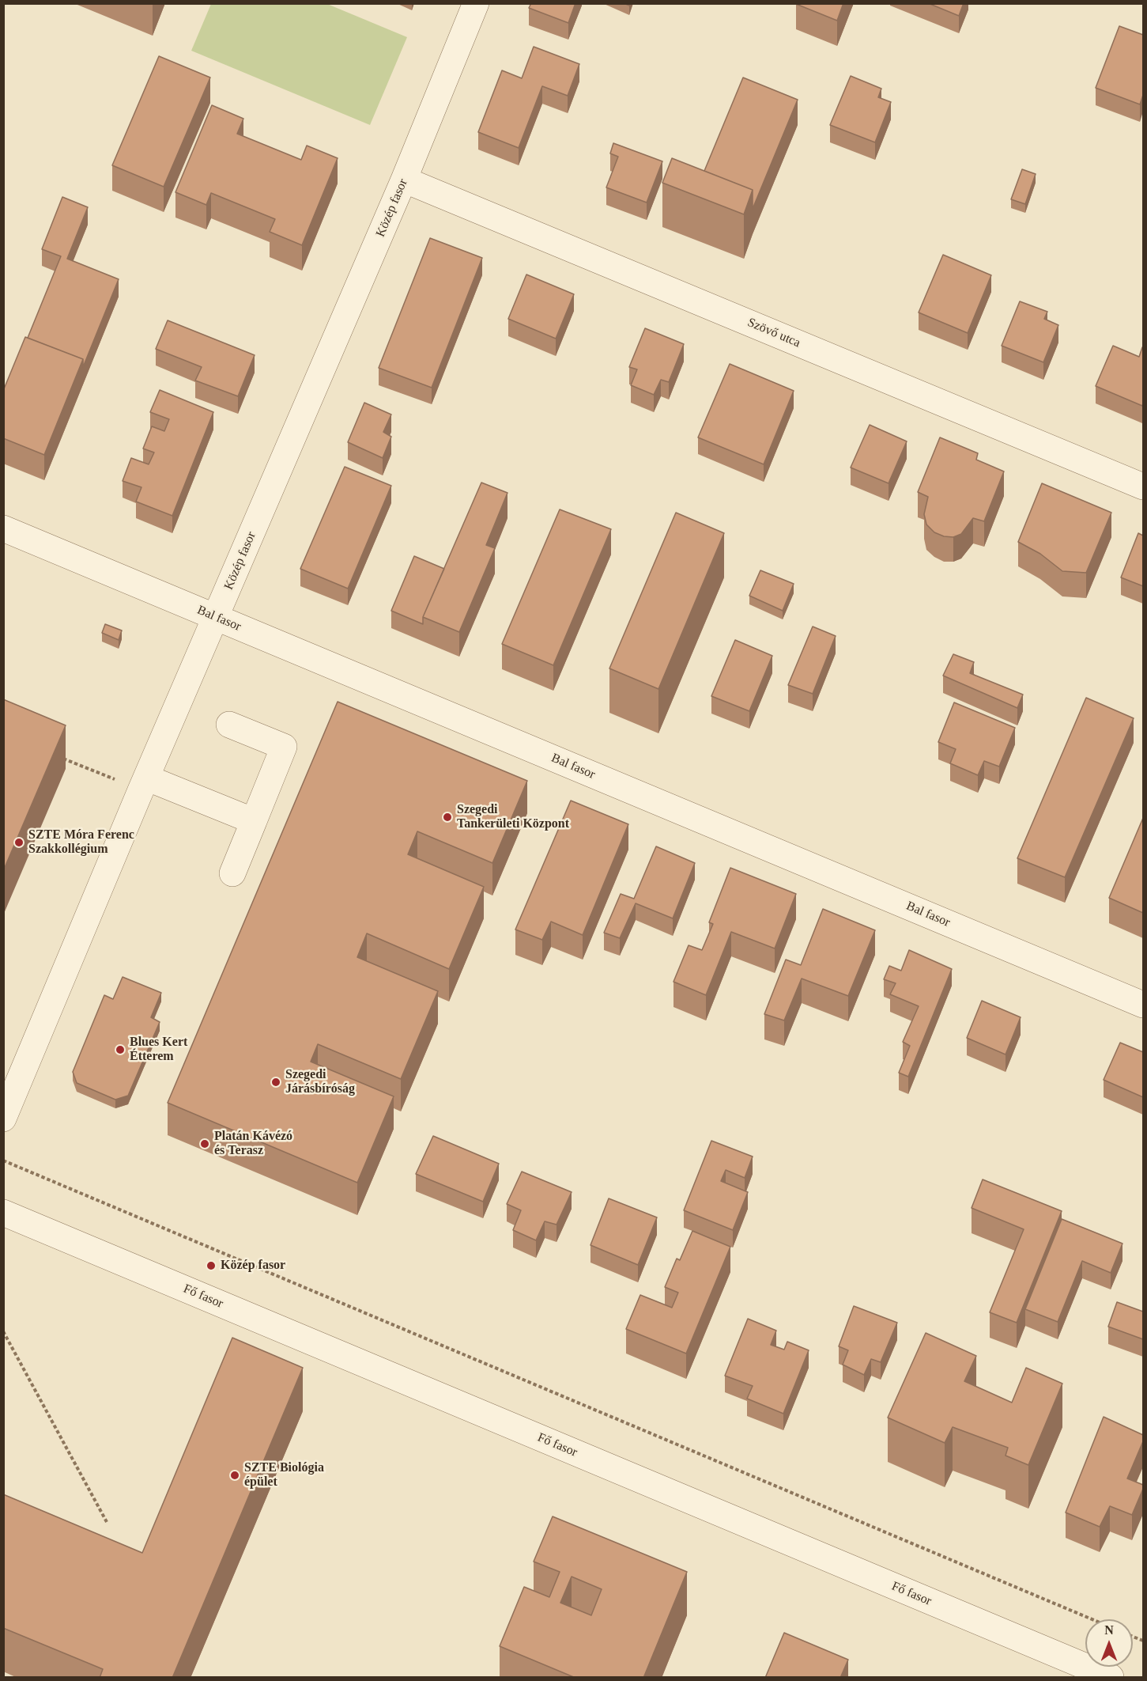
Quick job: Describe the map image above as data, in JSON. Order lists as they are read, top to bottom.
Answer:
{
  "streets": {
    "street": [
      "Közép fasor",
      "Szövő utca",
      "Bal fasor",
      "Fő fasor"
    ]
  },
  "crossings": [
    ["Közép fasor", "Szövő utca"],
    ["Közép fasor", "Bal fasor"]
  ],
  "places": [
    "Szegedi Tankerületi Központ",
    "SZTE Móra Ferenc Szakkollégium",
    "Blues Kert Étterem",
    "Szegedi Járásbíróság",
    "Platán Kávézó és Terasz",
    "Közép fasor",
    "SZTE Biológia épület"
  ],
  "north": "top"
}
